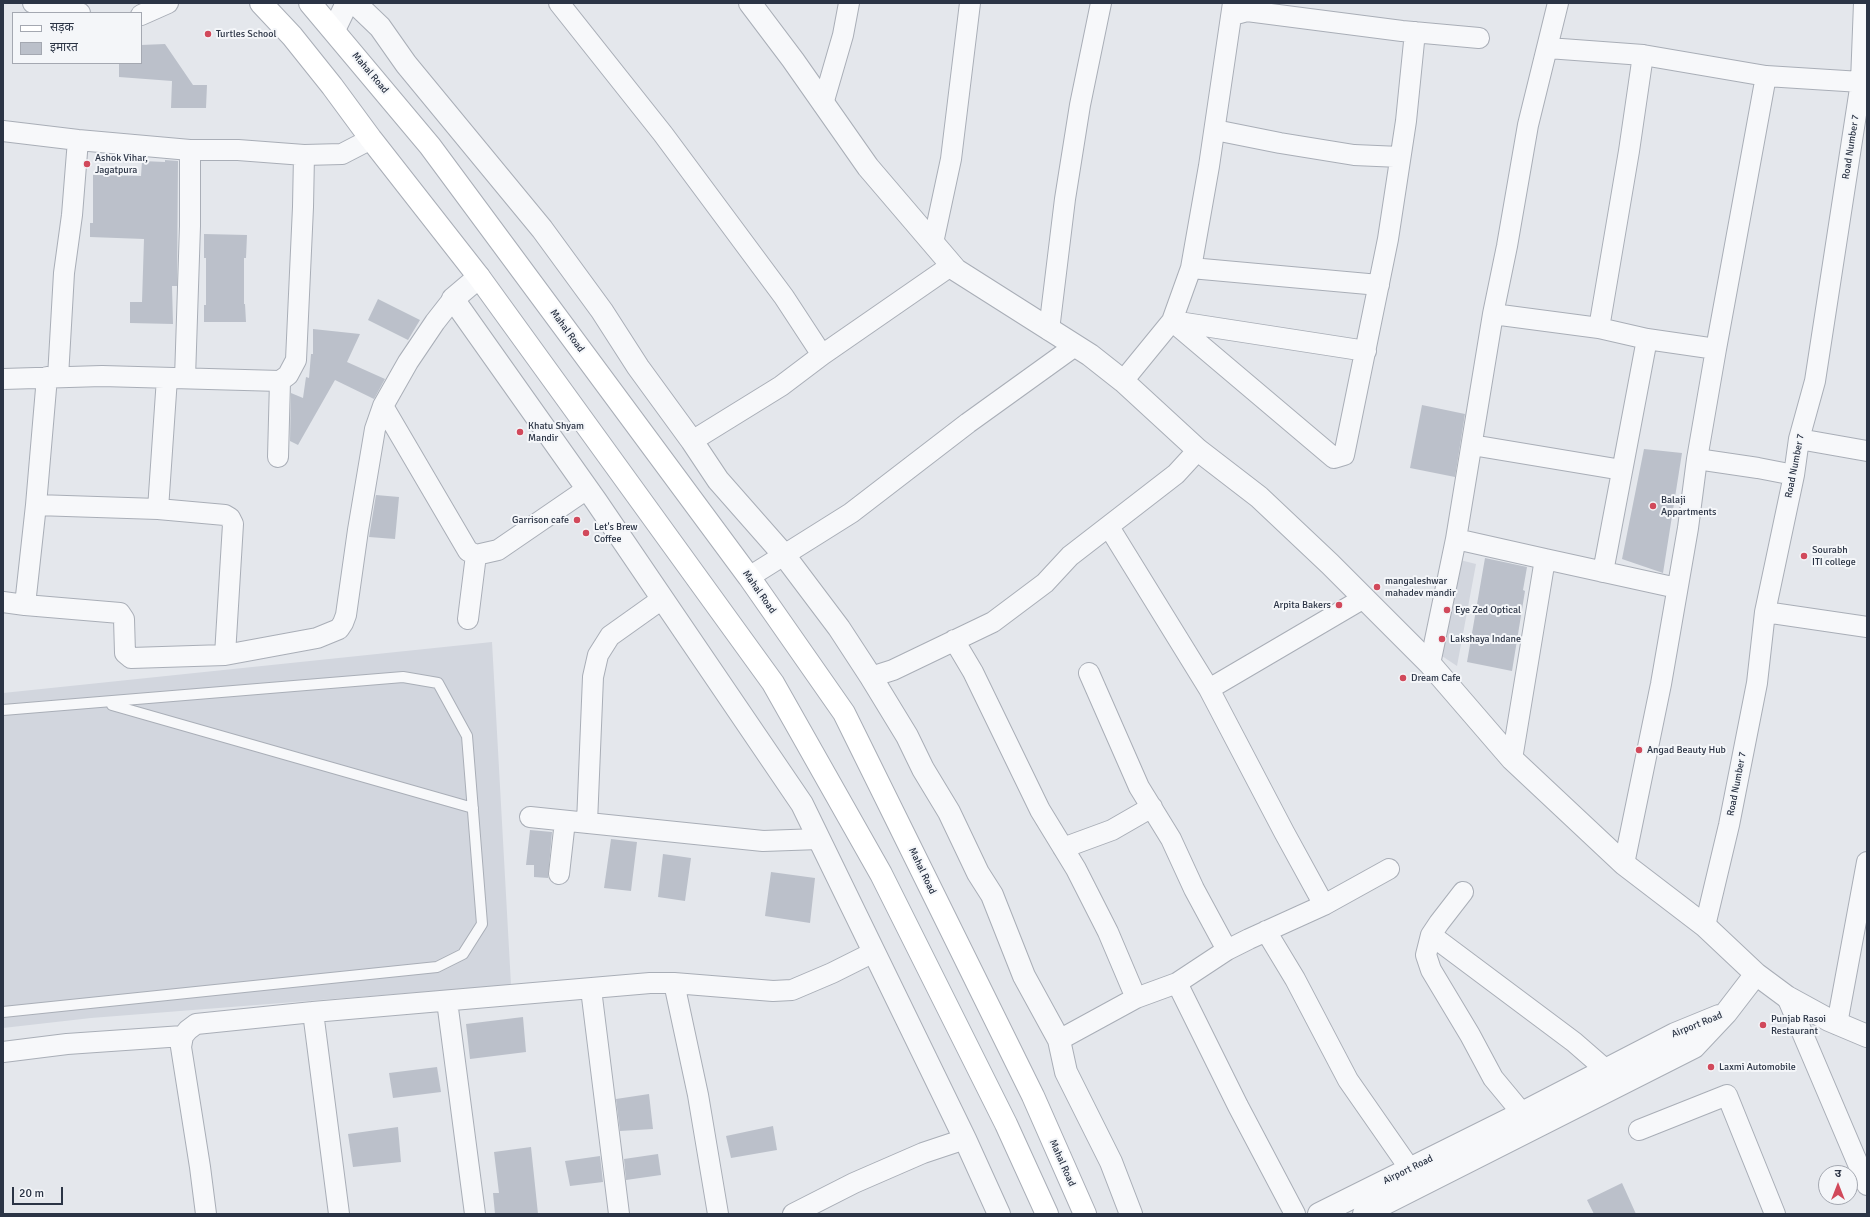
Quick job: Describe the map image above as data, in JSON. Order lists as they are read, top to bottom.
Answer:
{
  "streets": {
    "main road": ["Mahal Road"],
    "street": ["Road Number 7", "Airport Road"]
  },
  "places": [
    "Turtles School",
    "Ashok Vihar, Jagatpura",
    "Khatu Shyam Mandir",
    "Balaji Appartments",
    "Garrison cafe",
    "Let's Brew Coffee",
    "Sourabh ITI college",
    "mangaleshwar mahadev mandir",
    "Arpita Bakers",
    "Eye Zed Optical",
    "Lakshaya Indane",
    "Dream Cafe",
    "Angad Beauty Hub",
    "Punjab Rasoi Restaurant",
    "Laxmi Automobile"
  ],
  "legend": ["सड़क", "इमारत"],
  "scale_bar": "20 m",
  "north": "top"
}
